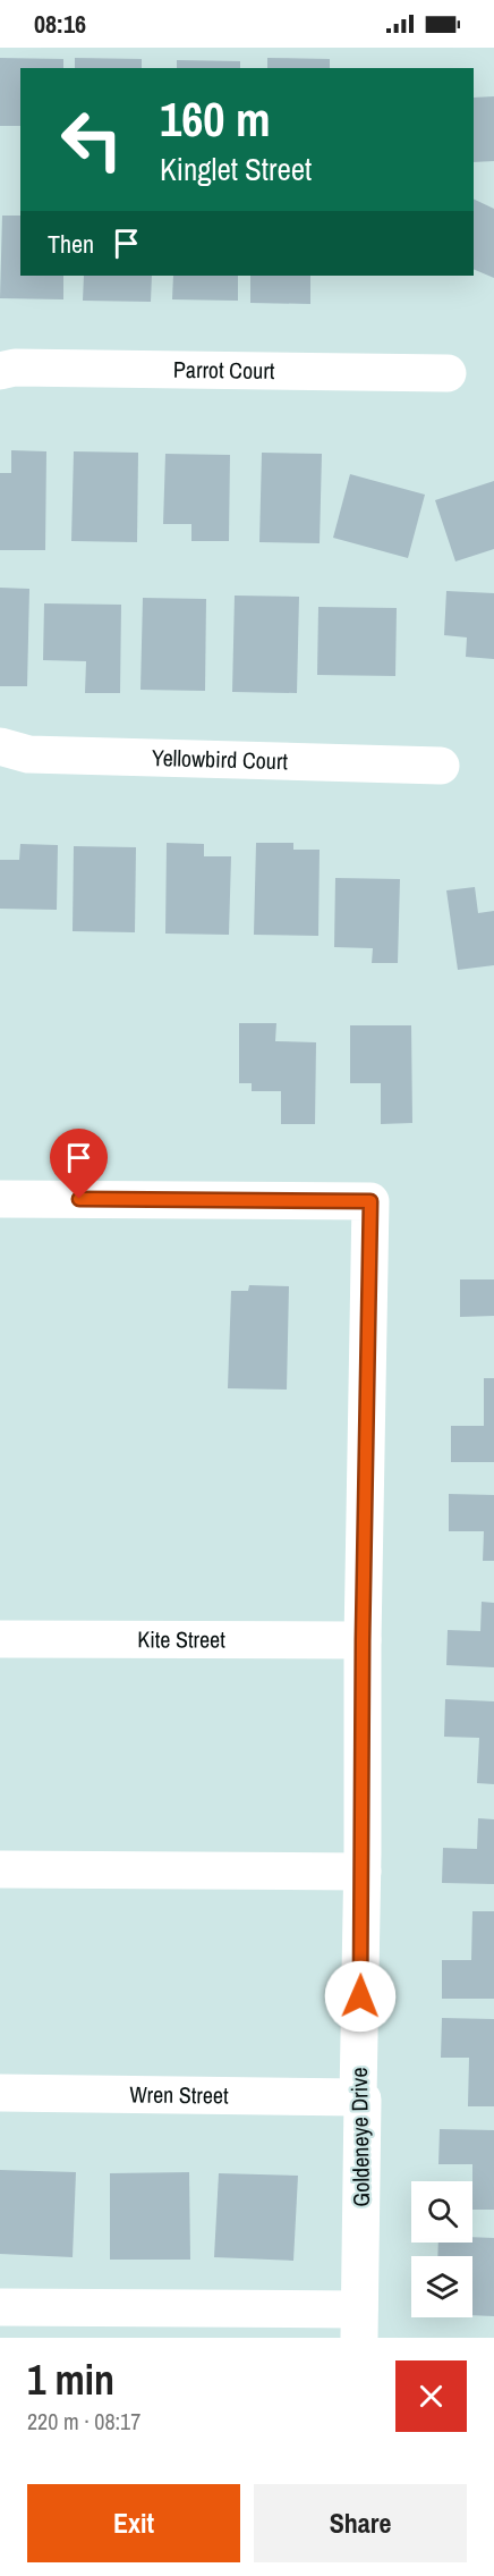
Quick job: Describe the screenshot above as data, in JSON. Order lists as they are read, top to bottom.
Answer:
{
  "streets": {
    "street": [
      "Parrot Court",
      "Yellowbird Court",
      "Kite Street",
      "Wren Street",
      "Goldeneye Drive"
    ]
  },
  "crossings": [
    ["Kite Street", "Goldeneye Drive"],
    ["Wren Street", "Goldeneye Drive"]
  ],
  "page": {
    "status": "08:16",
    "turn": ["160 m", "Kinglet Street"],
    "then": "Then",
    "heading": ["1 min", "220 m · 08:17"],
    "buttons": ["Exit", "Share"]
  }
}
